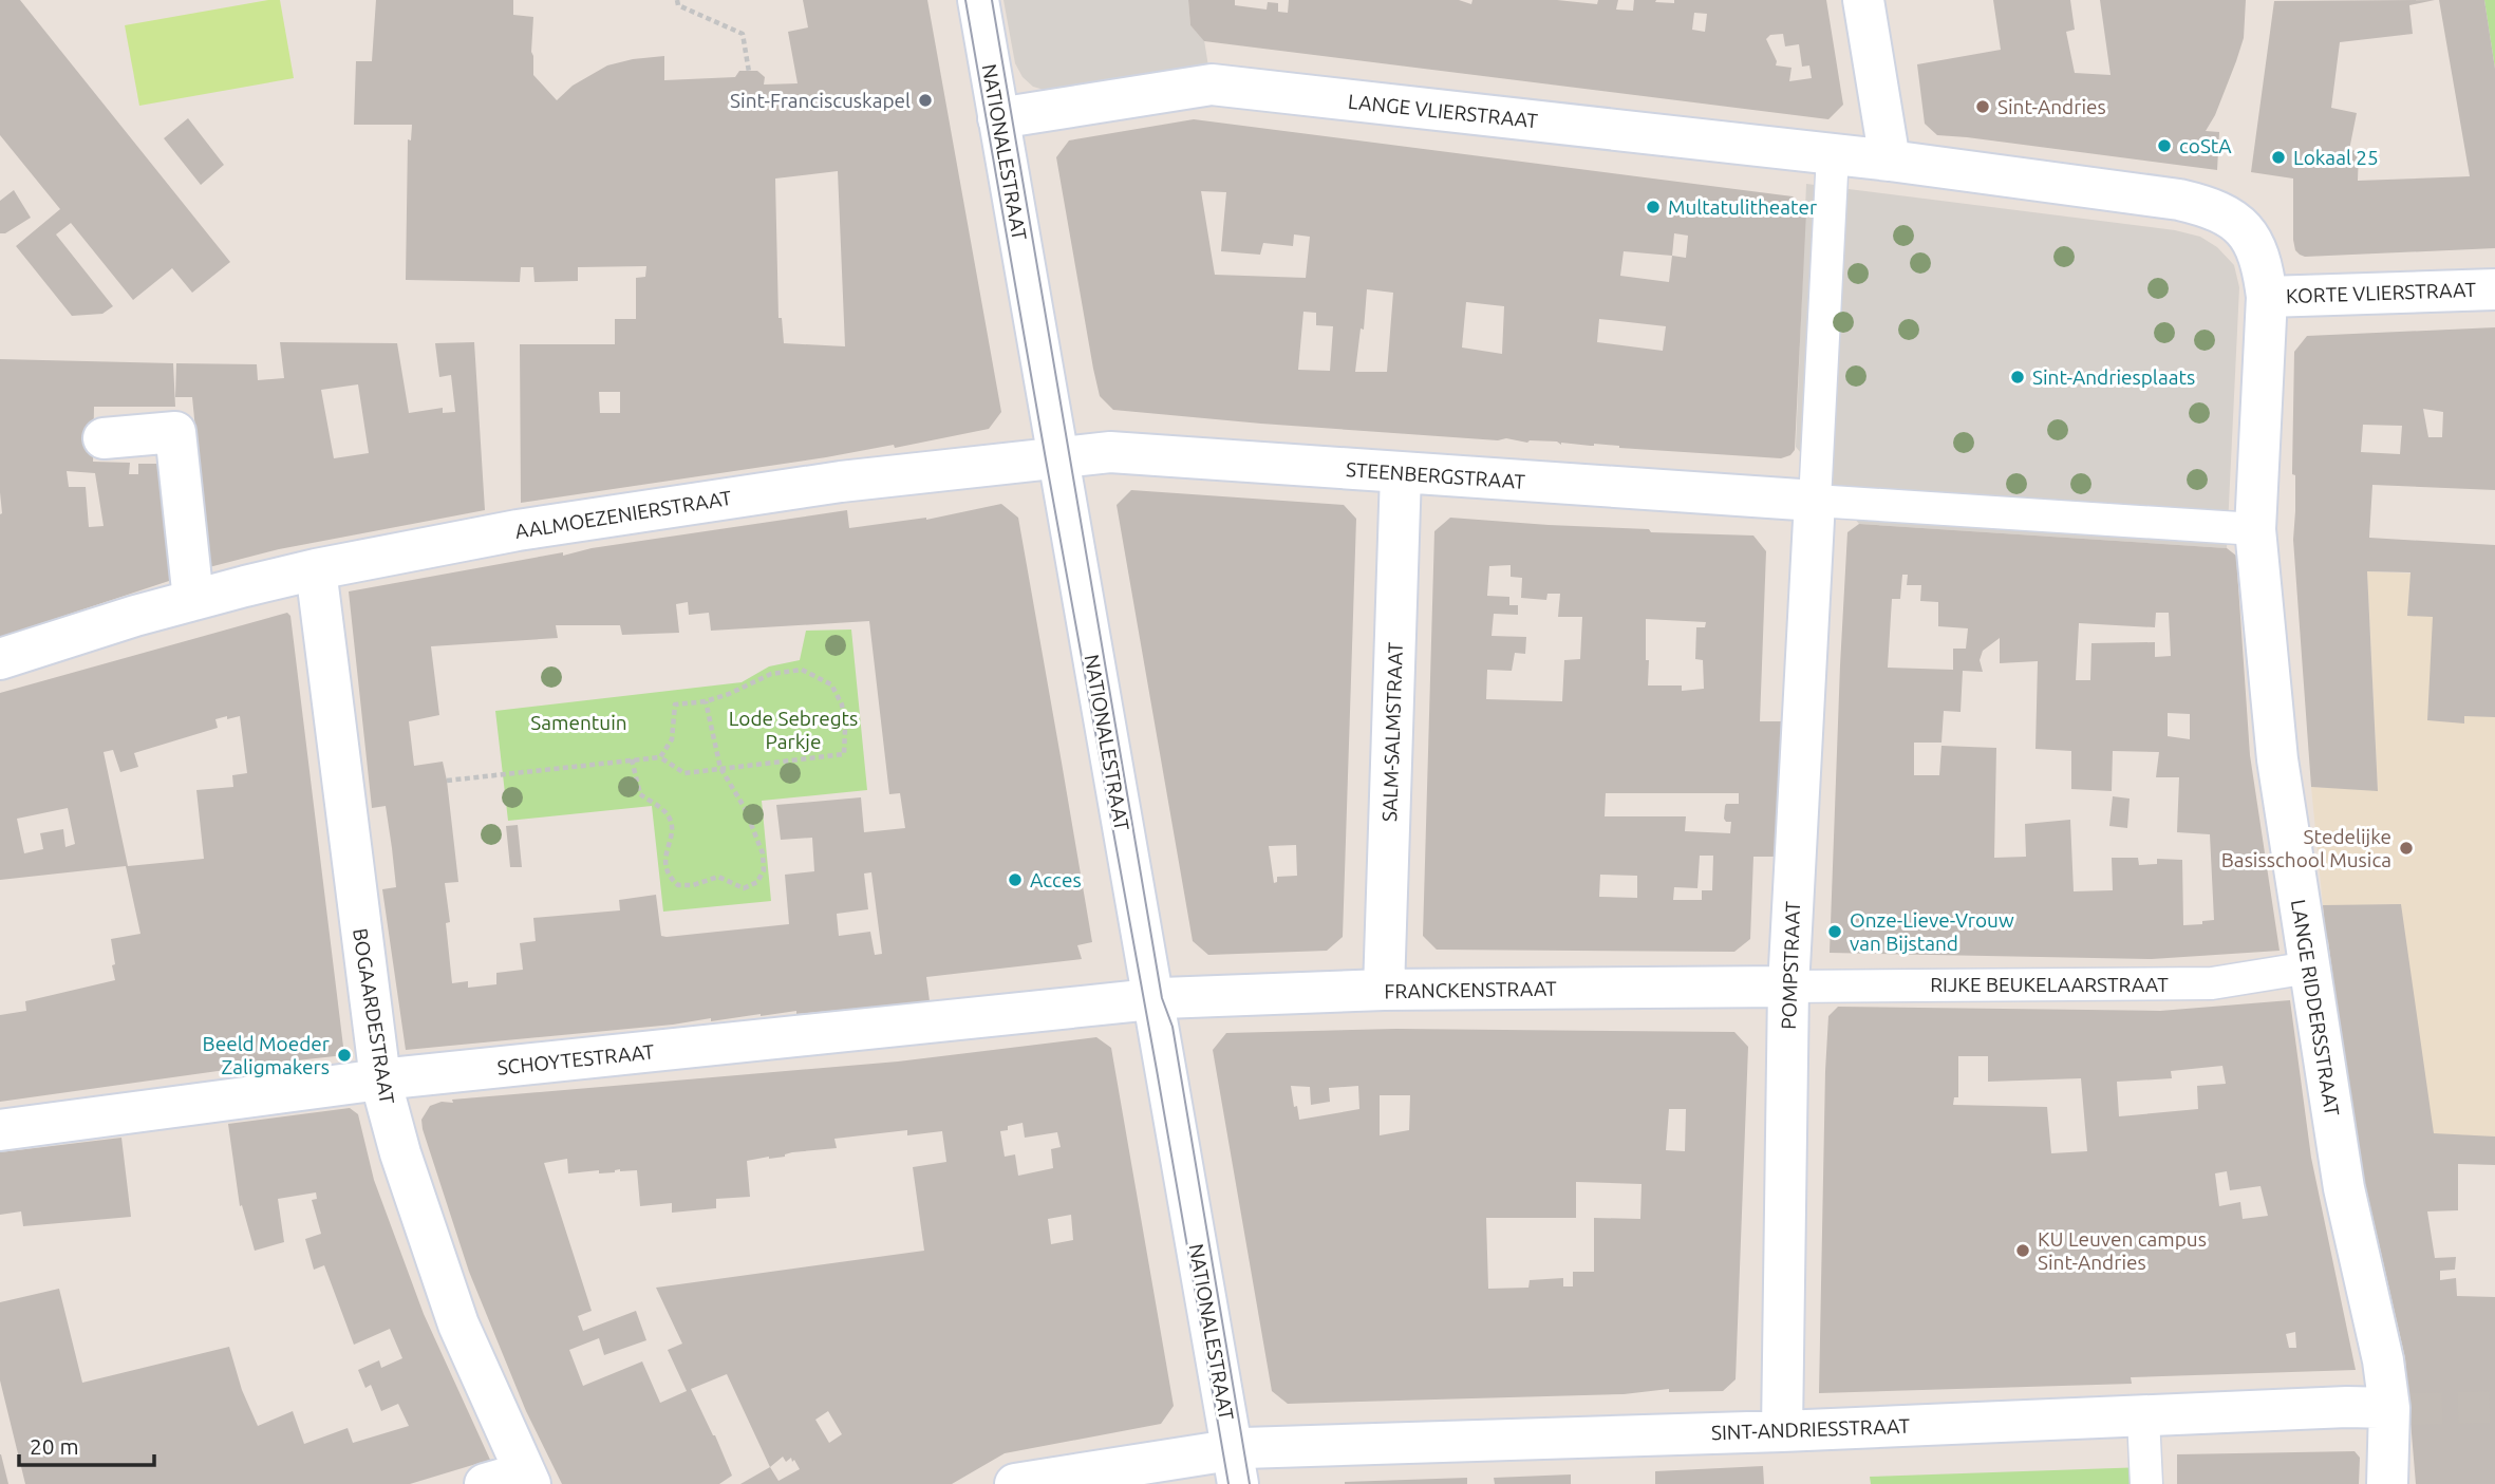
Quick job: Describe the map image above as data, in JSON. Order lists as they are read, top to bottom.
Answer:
{
  "streets": {
    "street": [
      "LANGE VLIERSTRAAT",
      "NATIONALESTRAAT",
      "KORTE VLIERSTRAAT",
      "STEENBERGSTRAAT",
      "AALMOEZENIERSTRAAT",
      "SALM-SALMSTRAAT",
      "POMPSTRAAT",
      "RIJKE BEUKELAARSTRAAT",
      "FRANCKENSTRAAT",
      "LANGE RIDDERSSTRAAT",
      "BOGAARDESTRAAT",
      "SCHOYTESTRAAT",
      "SINT-ANDRIESSTRAAT"
    ]
  },
  "crossings": [
    ["LANGE VLIERSTRAAT", "NATIONALESTRAAT"],
    ["NATIONALESTRAAT", "STEENBERGSTRAAT"],
    ["NATIONALESTRAAT", "AALMOEZENIERSTRAAT"],
    ["NATIONALESTRAAT", "FRANCKENSTRAAT"],
    ["NATIONALESTRAAT", "SCHOYTESTRAAT"],
    ["NATIONALESTRAAT", "SINT-ANDRIESSTRAAT"],
    ["STEENBERGSTRAAT", "AALMOEZENIERSTRAAT"],
    ["STEENBERGSTRAAT", "SALM-SALMSTRAAT"],
    ["STEENBERGSTRAAT", "POMPSTRAAT"],
    ["AALMOEZENIERSTRAAT", "BOGAARDESTRAAT"],
    ["SALM-SALMSTRAAT", "FRANCKENSTRAAT"],
    ["POMPSTRAAT", "RIJKE BEUKELAARSTRAAT"],
    ["POMPSTRAAT", "FRANCKENSTRAAT"],
    ["POMPSTRAAT", "SINT-ANDRIESSTRAAT"],
    ["RIJKE BEUKELAARSTRAAT", "FRANCKENSTRAAT"],
    ["RIJKE BEUKELAARSTRAAT", "LANGE RIDDERSSTRAAT"],
    ["FRANCKENSTRAAT", "SCHOYTESTRAAT"],
    ["LANGE RIDDERSSTRAAT", "SINT-ANDRIESSTRAAT"],
    ["BOGAARDESTRAAT", "SCHOYTESTRAAT"]
  ],
  "parks": ["Lode Sebregts Parkje", "Samentuin"],
  "places": [
    "Sint-Franciscuskapel",
    "Sint-Andries",
    "coStA",
    "Lokaal 25",
    "Multatulitheater",
    "Sint-Andriesplaats",
    "Stedelijke Basisschool Musica",
    "Acces",
    "Onze-Lieve-Vrouw van Bijstand",
    "Beeld Moeder Zaligmakers",
    "KU Leuven campus Sint-Andries"
  ],
  "scale_bar": "20 m"
}
